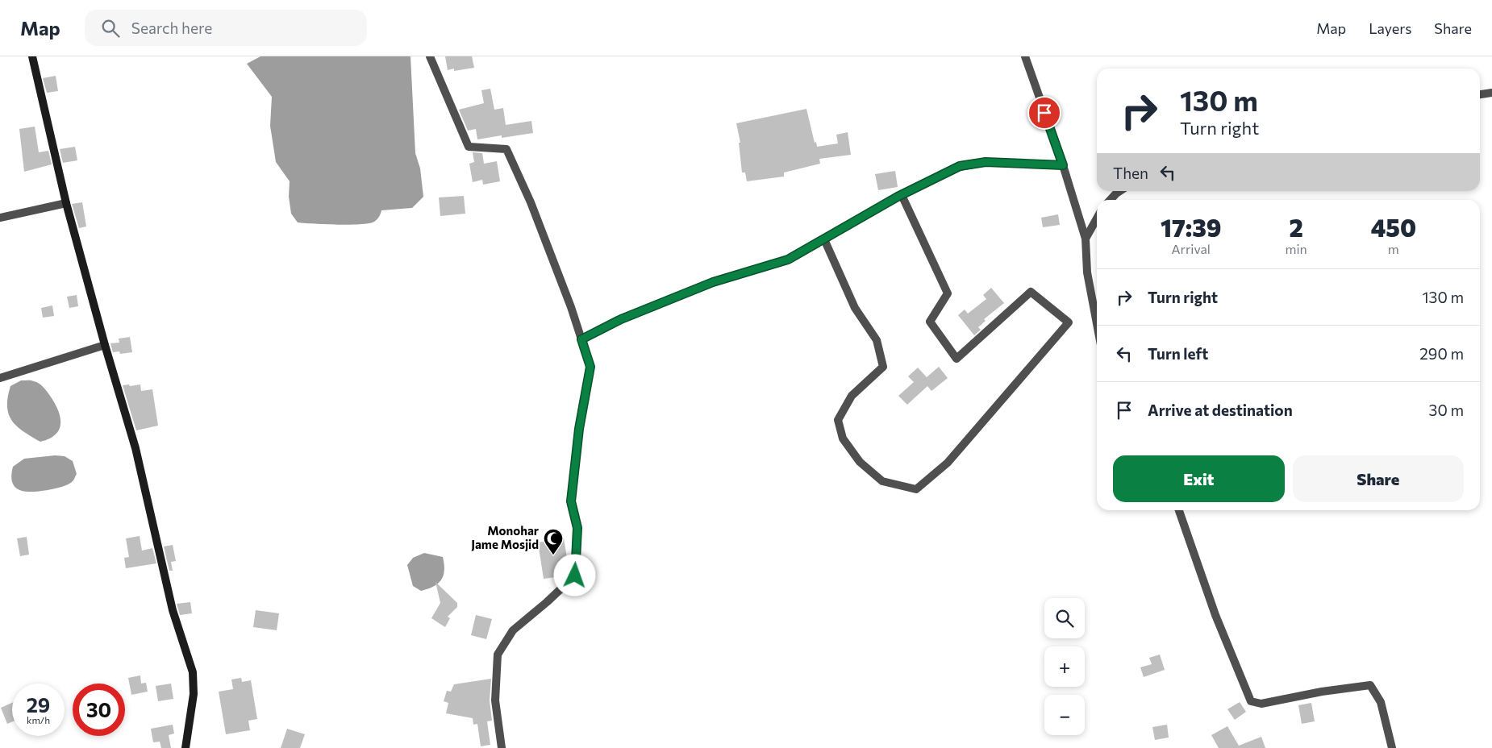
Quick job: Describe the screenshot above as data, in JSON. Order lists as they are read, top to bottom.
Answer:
{
  "places": {
    "mosque": ["Monohar Jame Mosjid"]
  },
  "page": {
    "header": "Map",
    "search": "Search here",
    "nav": ["Map", "Layers", "Share"],
    "turn": ["130 m", "Turn right"],
    "then": "Then",
    "eta": [
      "17:39",
      "Arrival",
      "2",
      "min",
      "450",
      "m"
    ],
    "list": [
      {
        "name": "Turn right",
        "value": "130 m"
      },
      {
        "name": "Turn left",
        "value": "290 m"
      },
      {
        "name": "Arrive at destination",
        "value": "30 m"
      }
    ],
    "buttons": ["Exit", "Share"],
    "map_buttons": ["+", "−"],
    "speed": "29 km/h",
    "limit": "30"
  }
}
